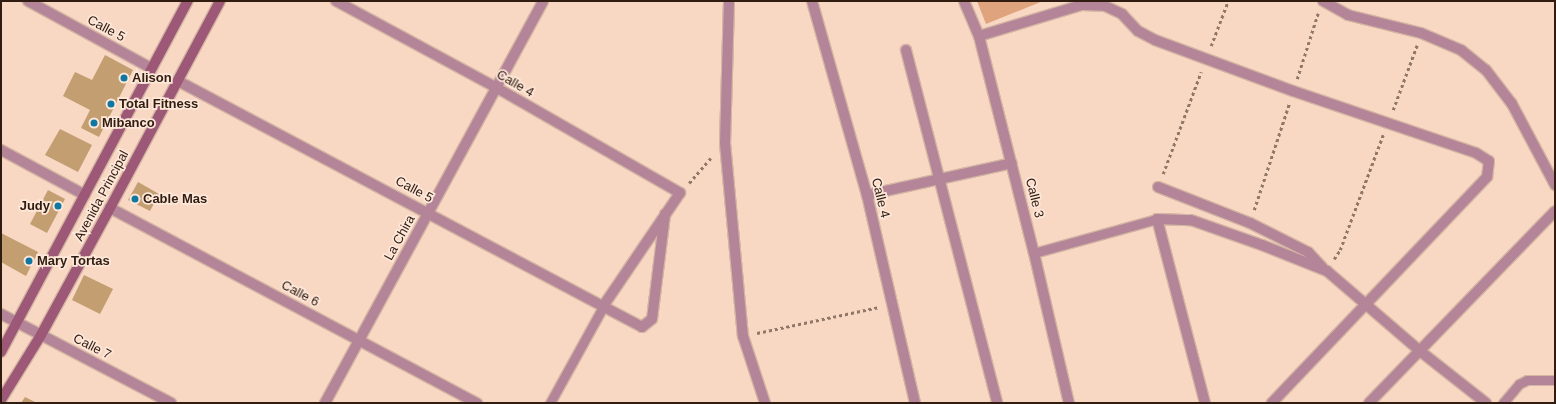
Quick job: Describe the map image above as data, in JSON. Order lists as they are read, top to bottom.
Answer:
{
  "streets": {
    "street": [
      "Calle 5",
      "Calle 4",
      "Avenida Principal",
      "Calle 3",
      "La Chira",
      "Calle 6",
      "Calle 7"
    ]
  },
  "crossings": [
    ["Calle 5", "Avenida Principal"],
    ["Calle 5", "La Chira"],
    ["Calle 4", "La Chira"],
    ["Avenida Principal", "Calle 6"],
    ["Avenida Principal", "Calle 7"],
    ["La Chira", "Calle 6"]
  ],
  "places": [
    "Alison",
    "Total Fitness",
    "Mibanco",
    "Cable Mas",
    "Judy",
    "Mary Tortas"
  ]
}
